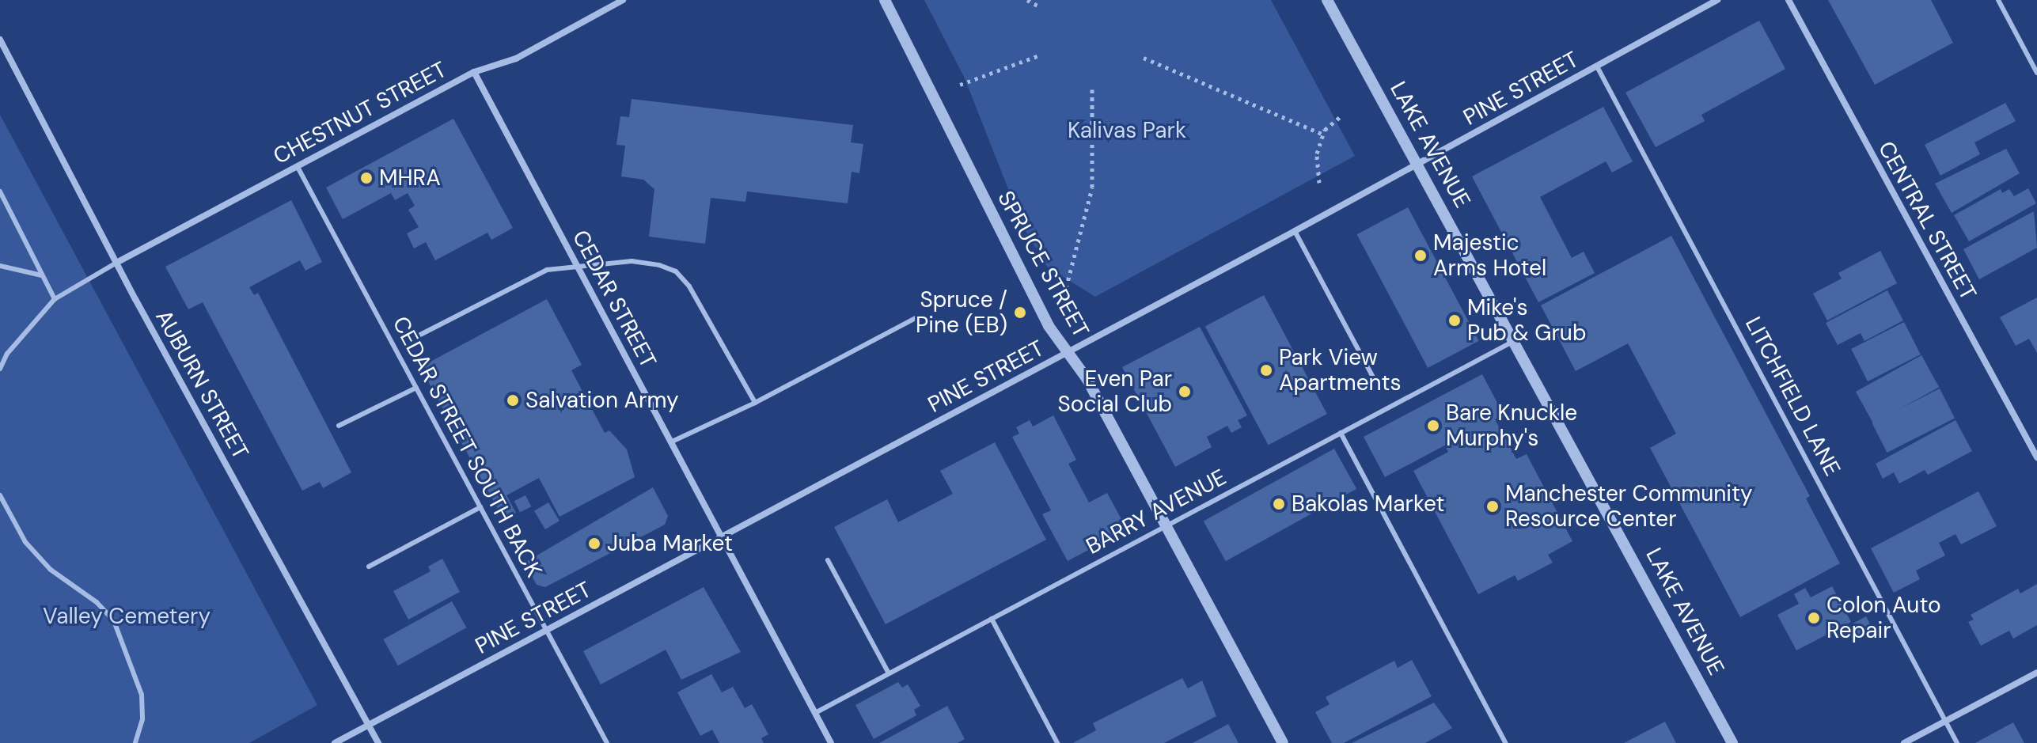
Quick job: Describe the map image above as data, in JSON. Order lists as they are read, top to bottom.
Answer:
{
  "streets": {
    "street": [
      "PINE STREET",
      "CHESTNUT STREET",
      "LAKE AVENUE",
      "CENTRAL STREET",
      "SPRUCE STREET",
      "CEDAR STREET",
      "AUBURN STREET"
    ],
    "lane": ["LITCHFIELD LANE", "CEDAR STREET SOUTH BACK", "BARRY AVENUE"]
  },
  "crossings": [
    ["PINE STREET", "LAKE AVENUE"],
    ["PINE STREET", "SPRUCE STREET"],
    ["PINE STREET", "CEDAR STREET"],
    ["PINE STREET", "AUBURN STREET"],
    ["PINE STREET", "LITCHFIELD LANE"],
    ["PINE STREET", "CEDAR STREET SOUTH BACK"],
    ["CHESTNUT STREET", "CEDAR STREET"],
    ["CHESTNUT STREET", "AUBURN STREET"],
    ["CHESTNUT STREET", "CEDAR STREET SOUTH BACK"],
    ["LAKE AVENUE", "BARRY AVENUE"],
    ["SPRUCE STREET", "BARRY AVENUE"],
    ["CEDAR STREET", "BARRY AVENUE"]
  ],
  "parks": ["Kalivas Park", "Valley Cemetery"],
  "places": [
    "MHRA",
    "Majestic Arms Hotel",
    "Spruce / Pine (EB)",
    "Mike's Pub & Grub",
    "Park View Apartments",
    "Even Par Social Club",
    "Salvation Army",
    "Bare Knuckle Murphy's",
    "Bakolas Market",
    "Manchester Community Resource Center",
    "Juba Market",
    "Colon Auto Repair"
  ]
}
